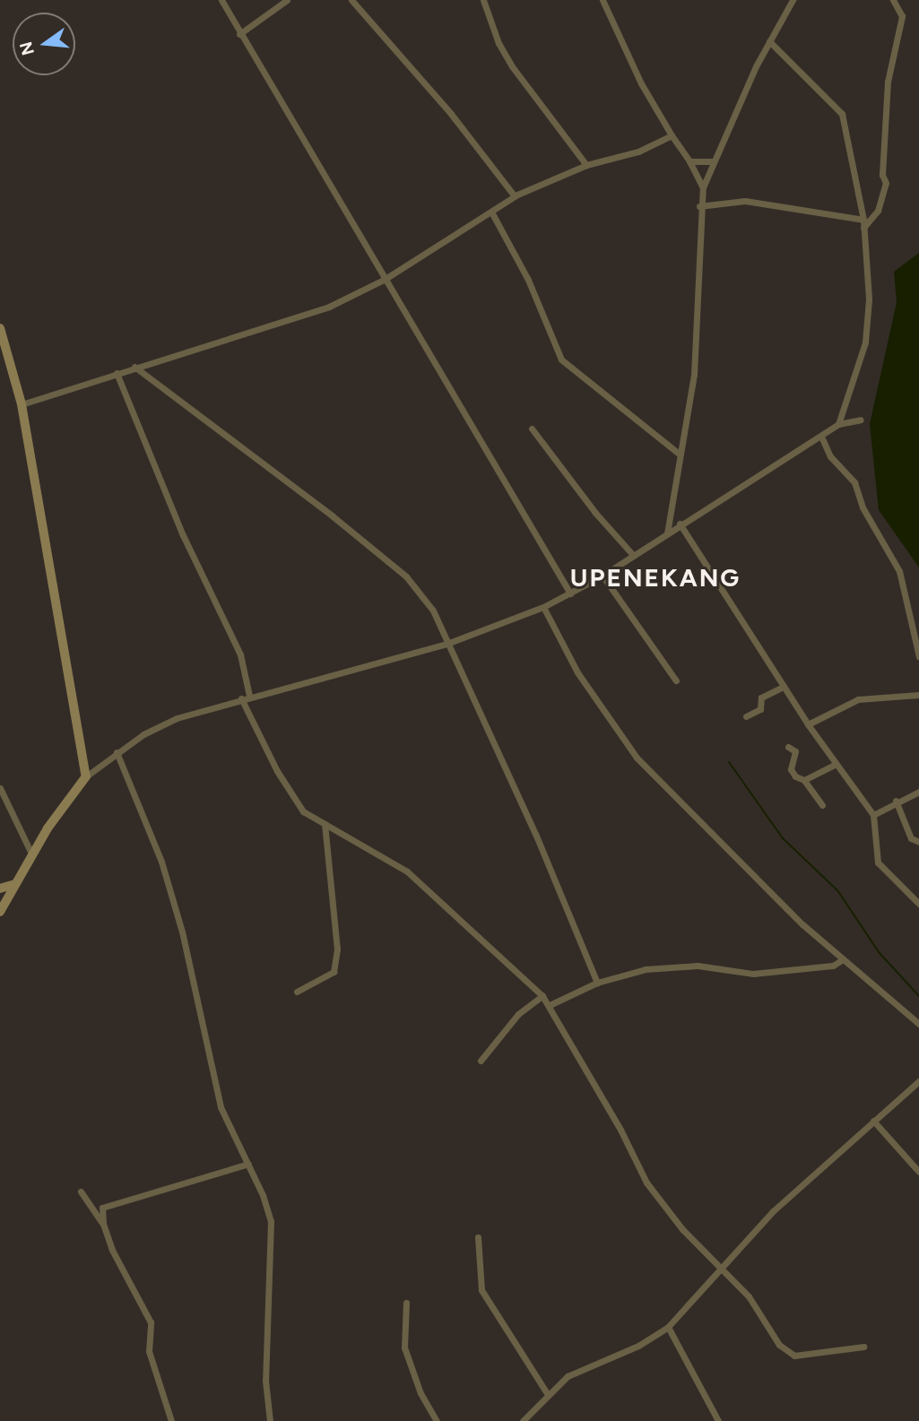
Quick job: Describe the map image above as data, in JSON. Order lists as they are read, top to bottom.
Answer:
{
  "districts": ["UPENEKANG"],
  "north": "left"
}
